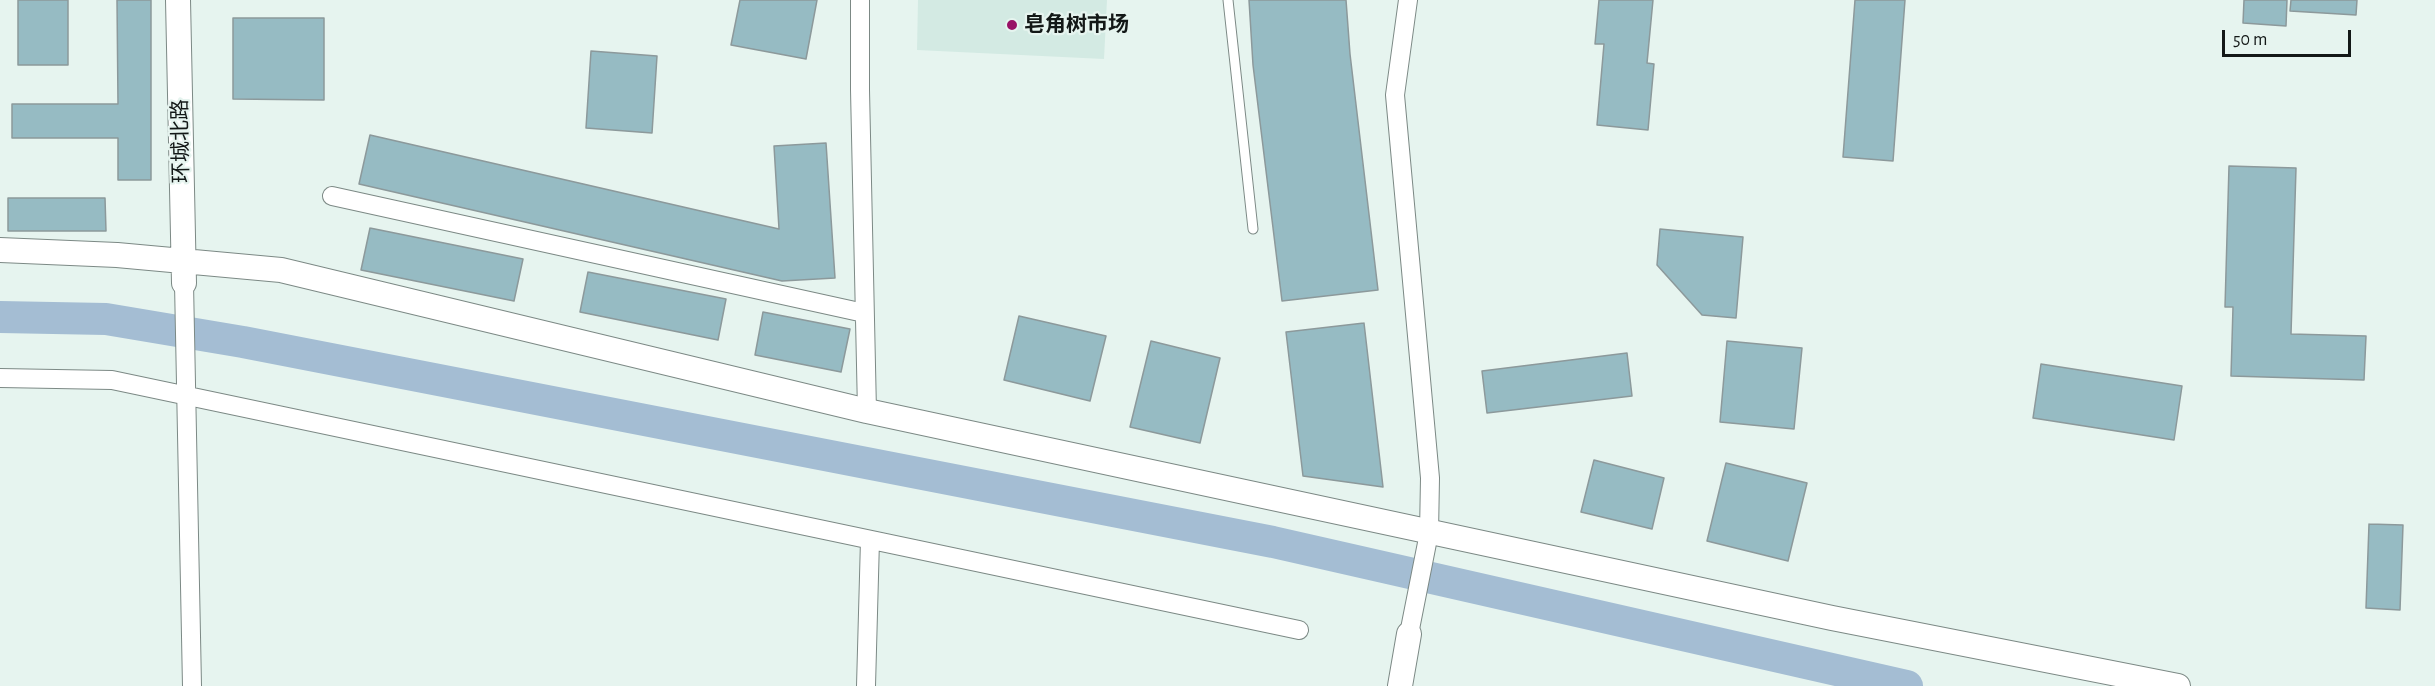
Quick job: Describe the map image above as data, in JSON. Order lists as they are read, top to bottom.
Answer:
{
  "streets": {
    "street": ["环城北路"]
  },
  "places": ["皂角树市场"],
  "scale_bar": "50 m"
}
